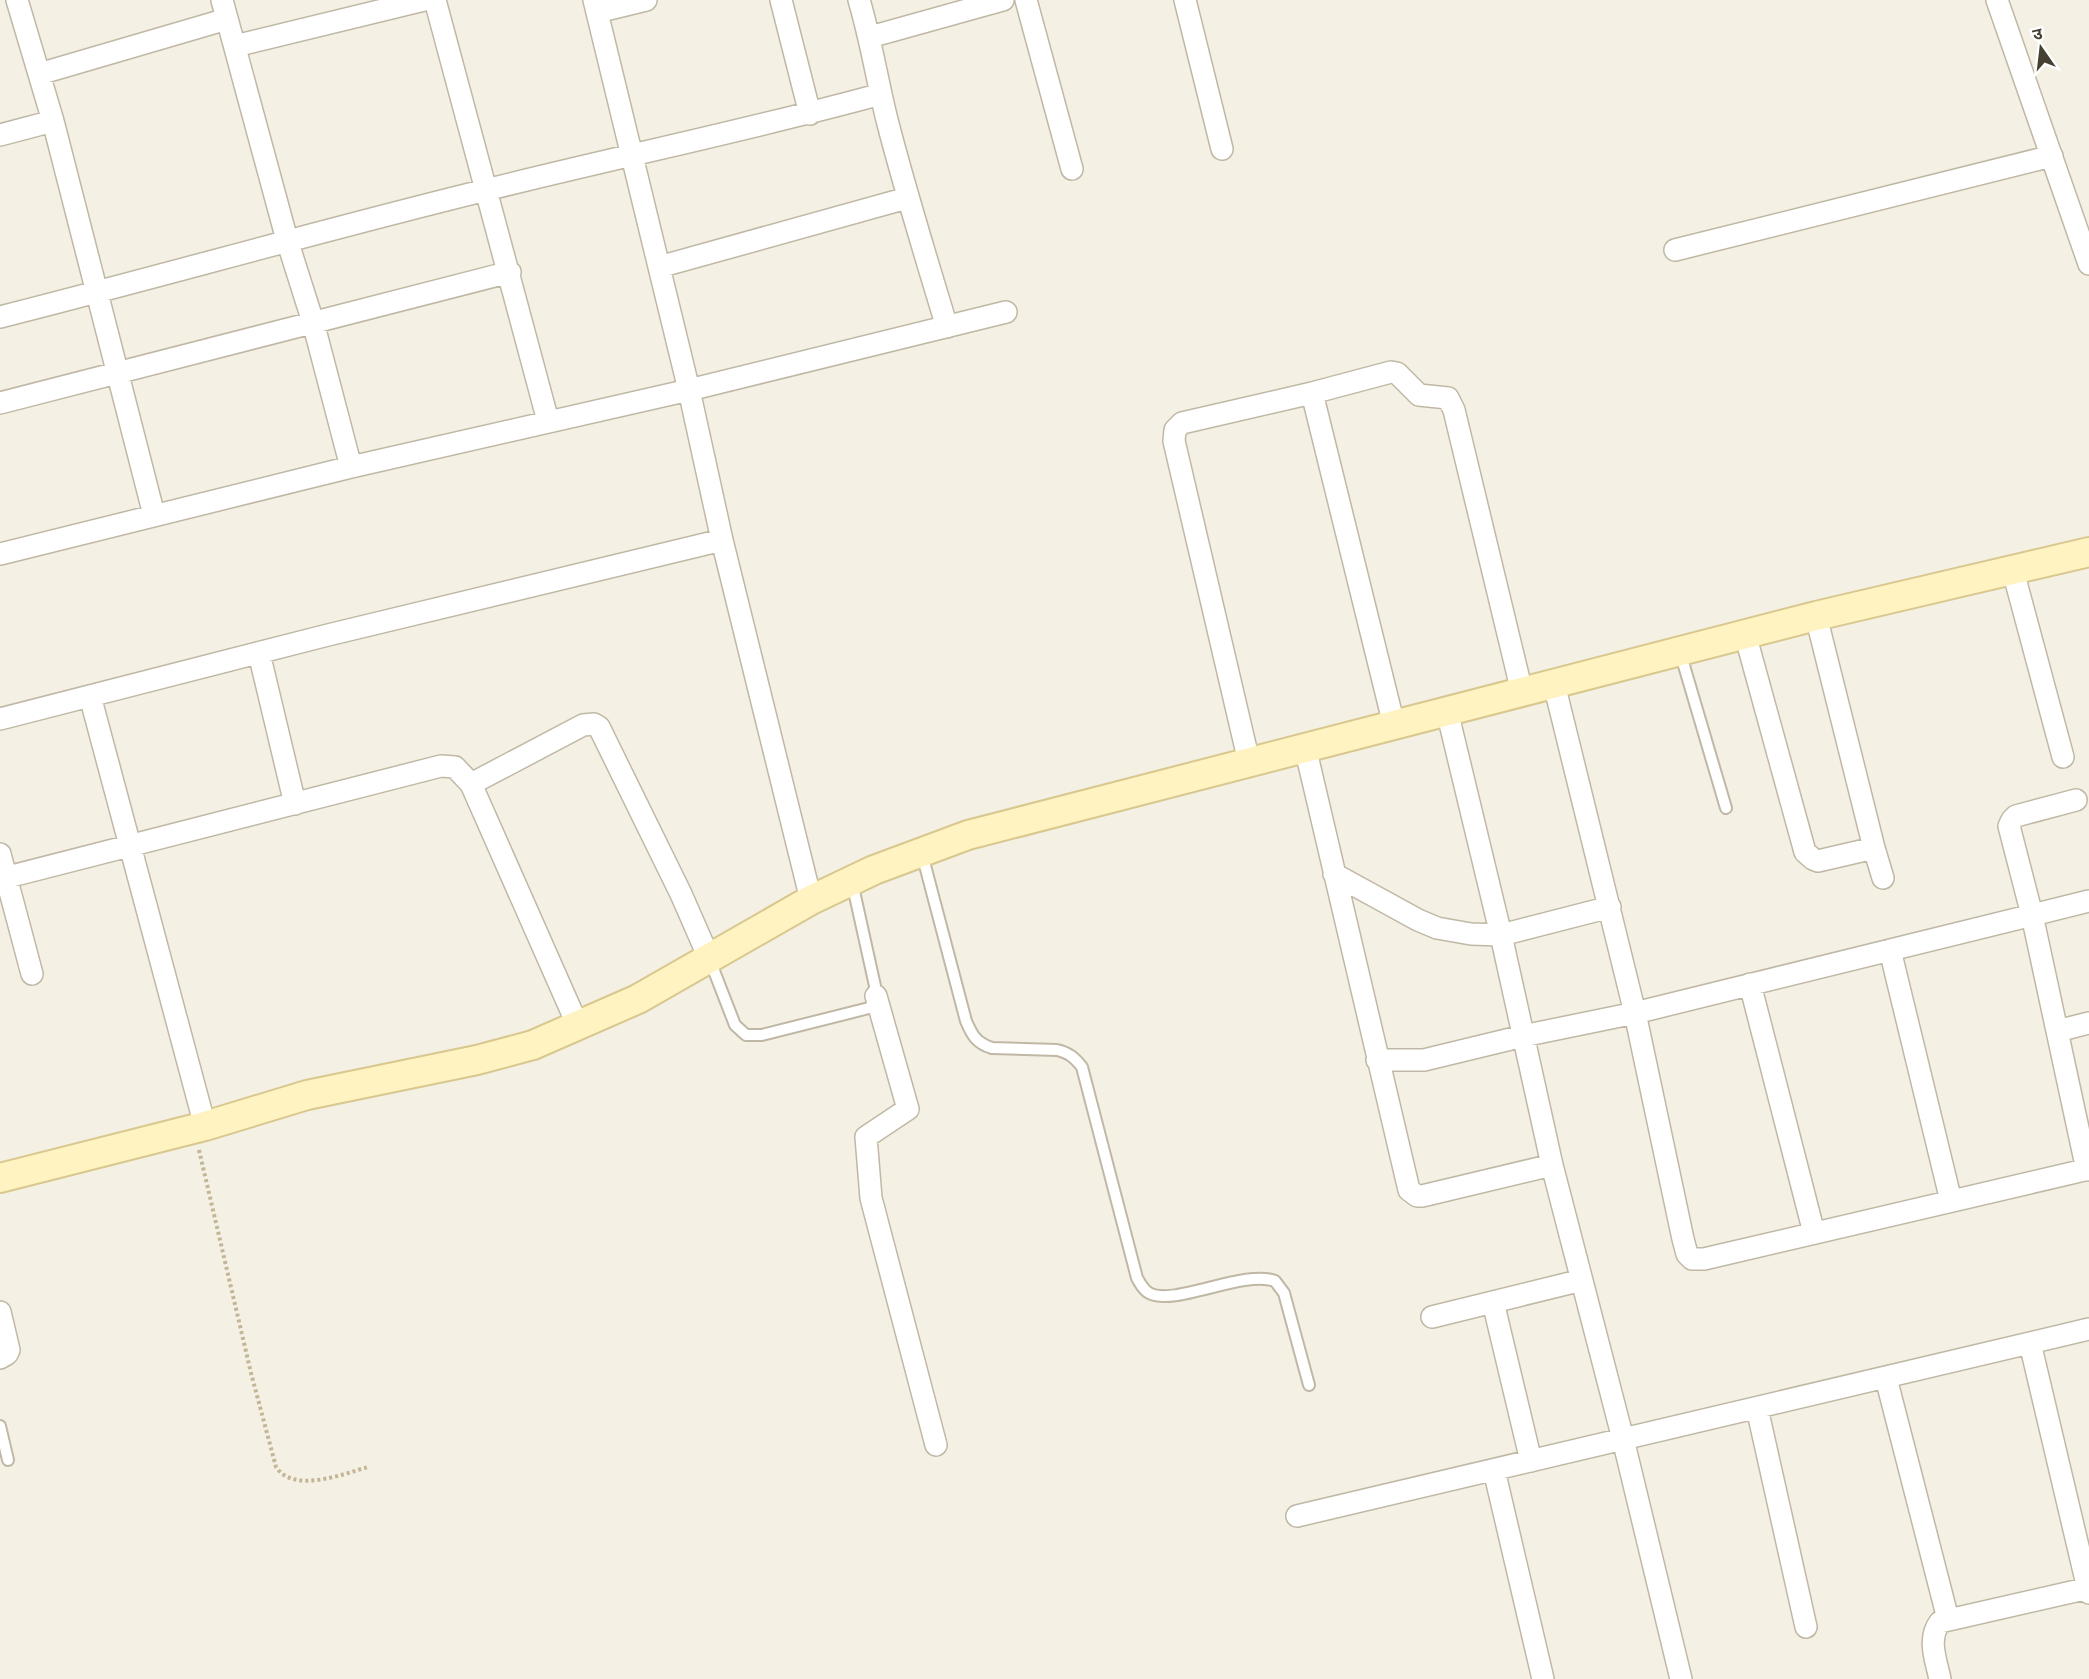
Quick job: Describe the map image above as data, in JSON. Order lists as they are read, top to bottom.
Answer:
{
  "north": "top"
}
